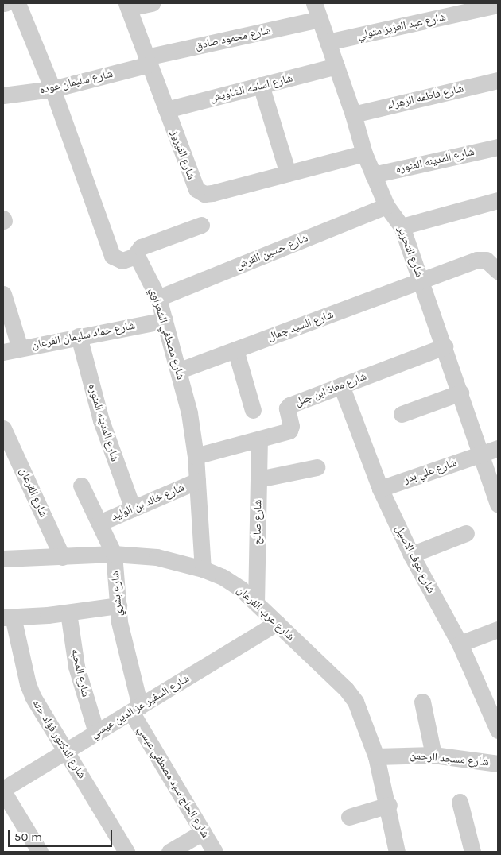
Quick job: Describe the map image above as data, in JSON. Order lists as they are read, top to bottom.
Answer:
{
  "streets": {
    "street": [
      "شارع عبد العزيز متولي",
      "شارع محمود صادق",
      "شارع سليمان عوده",
      "شارع اسامه الشاويش",
      "شارع فاطمه الزهراء",
      "شارع الفيروز",
      "شارع المدينه المنوره",
      "شارع حسين القرش",
      "شارع التحرير",
      "شارع السيد جمال",
      "شارع مصطفي الشعراوي",
      "شارع حماد سليمان الفرعان",
      "شارع معاذ ابن جبل",
      "شارع علي بدر",
      "شارع القرعان",
      "شارع خالد بن الوليد",
      "شارع صالح",
      "شارع عوف الاصيل",
      "شارع بشري",
      "شارع عرب الفرعان",
      "شارع المحبه",
      "شارع السفير عز الدين عيسي",
      "شارع الدكتور فؤاد حته",
      "شارع مسجد الرحمن",
      "شارع الحاج سيد مصطفي عيسي"
    ]
  },
  "crossings": [
    ["شارع عبد العزيز متولي", "شارع التحرير"],
    ["شارع محمود صادق", "شارع سليمان عوده"],
    ["شارع محمود صادق", "شارع الفيروز"],
    ["شارع محمود صادق", "شارع التحرير"],
    ["شارع سليمان عوده", "شارع الفيروز"],
    ["شارع اسامه الشاويش", "شارع الفيروز"],
    ["شارع اسامه الشاويش", "شارع التحرير"],
    ["شارع فاطمه الزهراء", "شارع التحرير"],
    ["شارع الفيروز", "شارع التحرير"],
    ["شارع المدينه المنوره", "شارع التحرير"],
    ["شارع المدينه المنوره", "شارع حماد سليمان الفرعان"],
    ["شارع المدينه المنوره", "شارع خالد بن الوليد"],
    ["شارع حسين القرش", "شارع التحرير"],
    ["شارع حسين القرش", "شارع مصطفي الشعراوي"],
    ["شارع التحرير", "شارع السيد جمال"],
    ["شارع التحرير", "شارع معاذ ابن جبل"],
    ["شارع التحرير", "شارع علي بدر"],
    ["شارع السيد جمال", "شارع مصطفي الشعراوي"],
    ["شارع مصطفي الشعراوي", "شارع حماد سليمان الفرعان"],
    ["شارع مصطفي الشعراوي", "شارع معاذ ابن جبل"],
    ["شارع مصطفي الشعراوي", "شارع خالد بن الوليد"],
    ["شارع مصطفي الشعراوي", "شارع عرب الفرعان"],
    ["شارع معاذ ابن جبل", "شارع صالح"],
    ["شارع معاذ ابن جبل", "شارع عوف الاصيل"],
    ["شارع علي بدر", "شارع عوف الاصيل"],
    ["شارع القرعان", "شارع عرب الفرعان"],
    ["شارع خالد بن الوليد", "شارع بشري"],
    ["شارع صالح", "شارع عرب الفرعان"],
    ["شارع بشري", "شارع عرب الفرعان"],
    ["شارع بشري", "شارع السفير عز الدين عيسي"],
    ["شارع بشري", "شارع الحاج سيد مصطفي عيسي"],
    ["شارع عرب الفرعان", "شارع السفير عز الدين عيسي"],
    ["شارع عرب الفرعان", "شارع مسجد الرحمن"],
    ["شارع المحبه", "شارع السفير عز الدين عيسي"],
    ["شارع السفير عز الدين عيسي", "شارع الدكتور فؤاد حته"],
    ["شارع السفير عز الدين عيسي", "شارع الحاج سيد مصطفي عيسي"]
  ],
  "scale_bar": "50 m"
}
